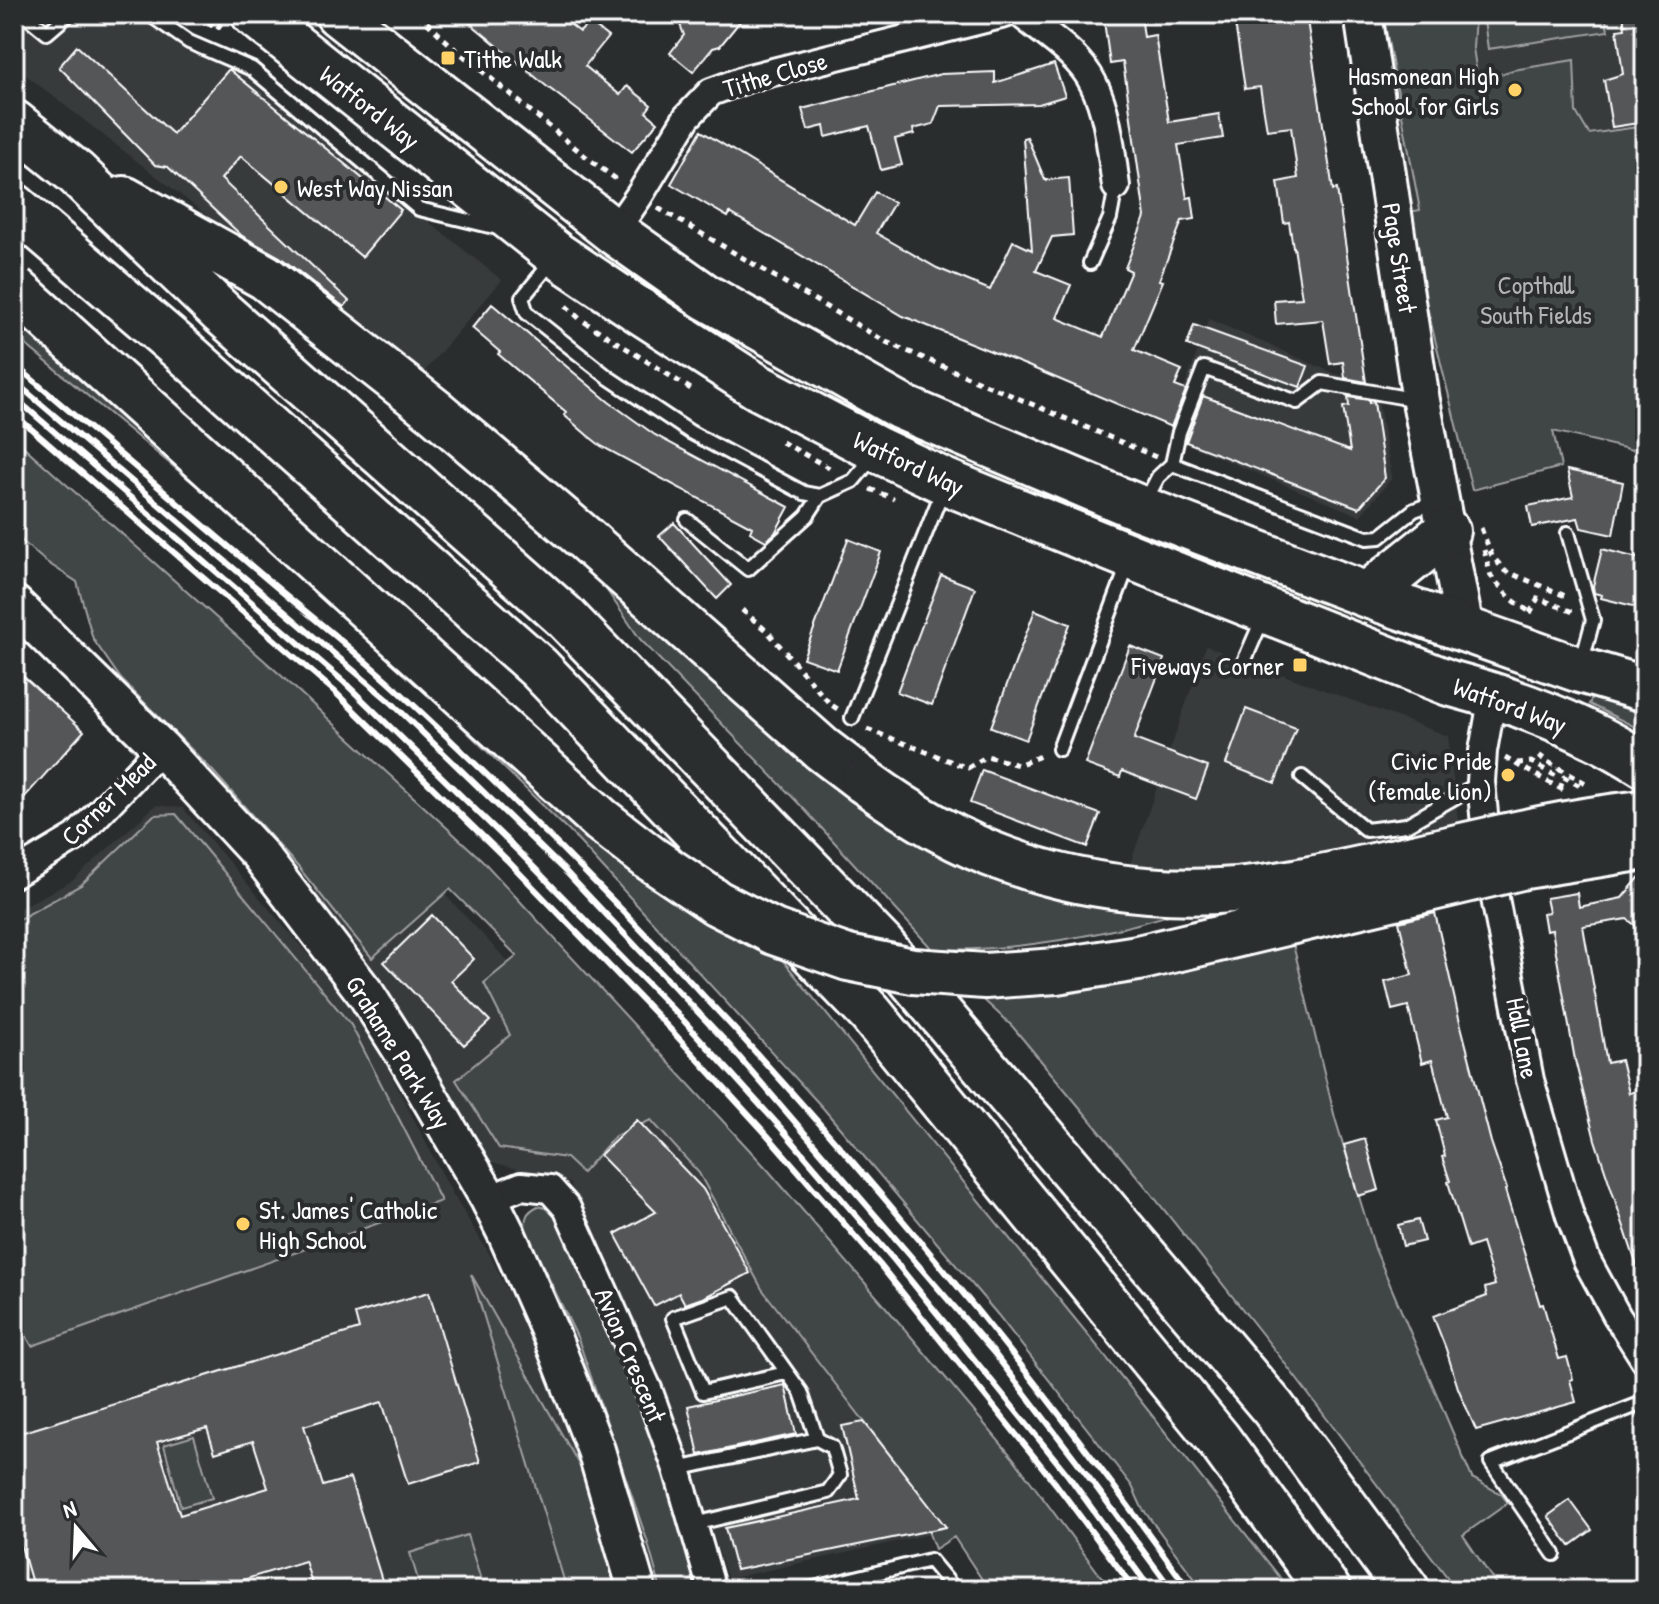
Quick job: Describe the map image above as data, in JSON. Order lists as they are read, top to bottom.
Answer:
{
  "streets": {
    "highway": ["Watford Way"],
    "street": [
      "Tithe Close",
      "Page Street",
      "Corner Mead",
      "Hall Lane",
      "Grahame Park Way",
      "Avion Crescent"
    ]
  },
  "crossings": [
    ["Tithe Close", "Watford Way"],
    ["Watford Way", "Page Street"],
    ["Watford Way", "Hall Lane"],
    ["Corner Mead", "Grahame Park Way"],
    ["Grahame Park Way", "Avion Crescent"]
  ],
  "parks": ["Copthall South Fields"],
  "places": {
    "transit": ["Tithe Walk", "Fiveways Corner"],
    "other": [
      "Hasmonean High School for Girls",
      "West Way Nissan",
      "Civic Pride (female lion)",
      "St. James' Catholic High School"
    ]
  },
  "north": "top"
}
